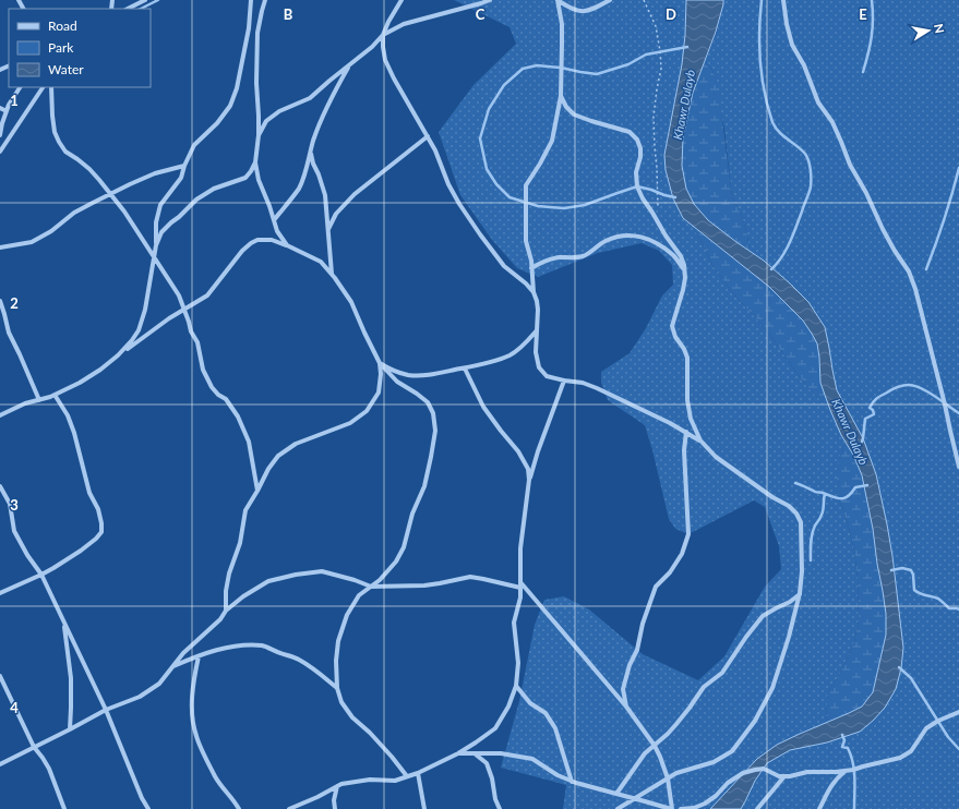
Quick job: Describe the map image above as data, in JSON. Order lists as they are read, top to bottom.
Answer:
{
  "water": ["Khawr Dulayb"],
  "legend": ["Road", "Park", "Water"],
  "north": "right",
  "grid": {
    "columns": [
      "B",
      "C",
      "D",
      "E"
    ],
    "rows": [
      "1",
      "2",
      "3",
      "4"
    ]
  }
}
